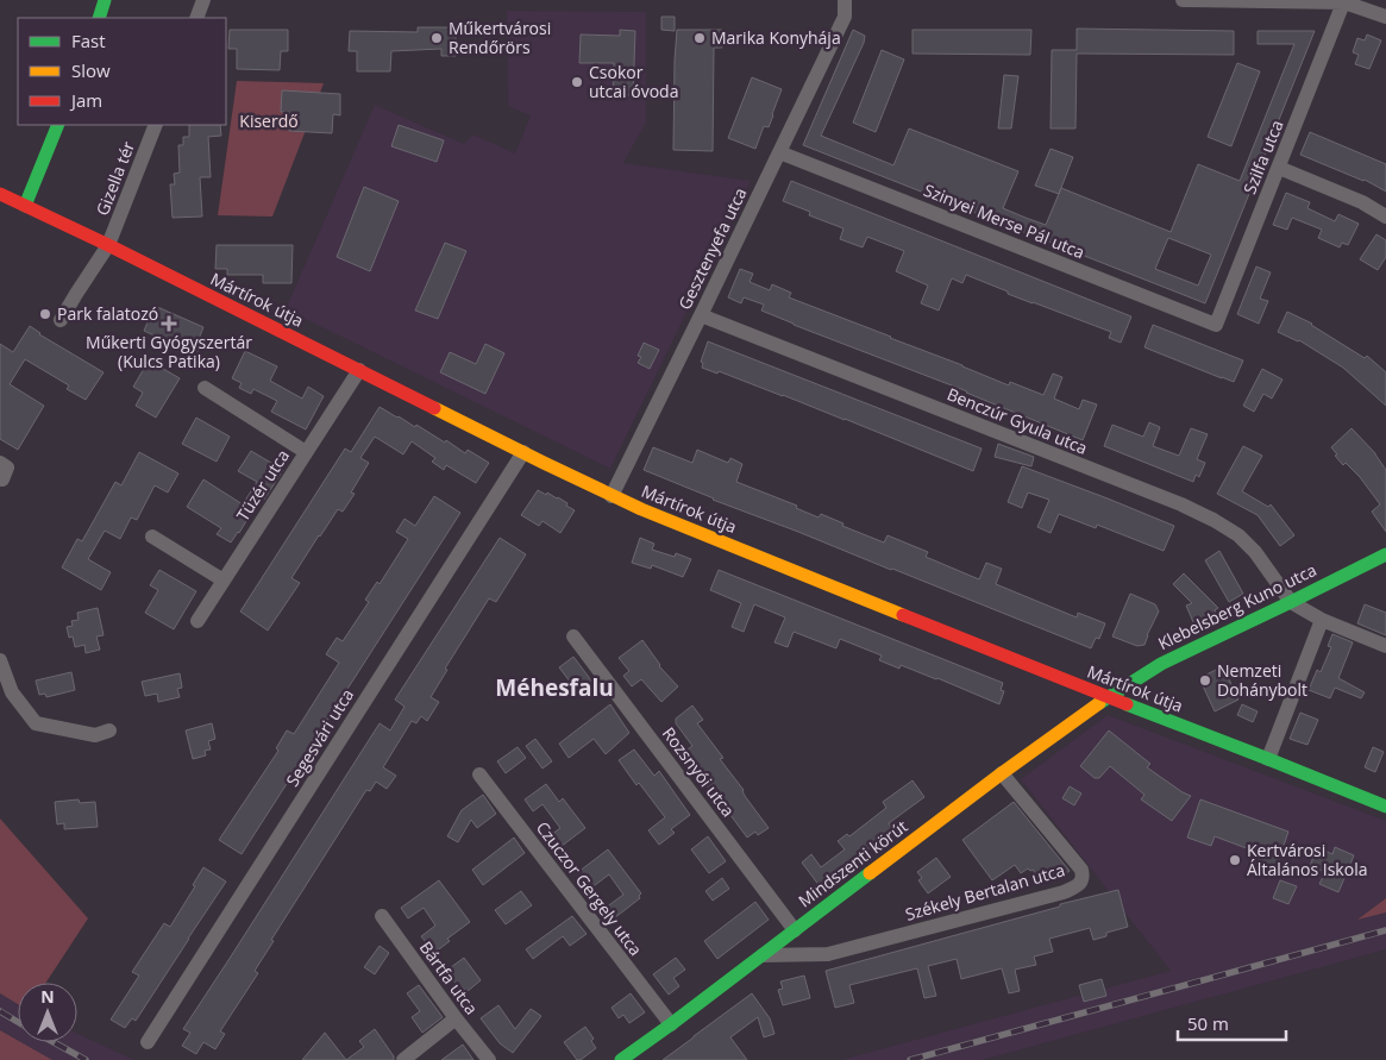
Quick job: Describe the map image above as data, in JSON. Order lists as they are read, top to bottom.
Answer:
{
  "streets": {
    "street": [
      "Szilfa utca",
      "Gizella tér",
      "Szinyei Merse Pál utca",
      "Gesztenyefa utca",
      "Mártírok útja",
      "Benczúr Gyula utca",
      "Tüzér utca",
      "Klebelsberg Kuno utca",
      "Segesvári utca",
      "Rozsnyói utca",
      "Mindszenti körút",
      "Czuczor Gergely utca",
      "Székely Bertalan utca",
      "Bártfa utca"
    ]
  },
  "crossings": [
    ["Szilfa utca", "Szinyei Merse Pál utca"],
    ["Gizella tér", "Mártírok útja"],
    ["Szinyei Merse Pál utca", "Gesztenyefa utca"],
    ["Gesztenyefa utca", "Mártírok útja"],
    ["Gesztenyefa utca", "Benczúr Gyula utca"],
    ["Mártírok útja", "Tüzér utca"],
    ["Mártírok útja", "Klebelsberg Kuno utca"],
    ["Mártírok útja", "Segesvári utca"],
    ["Mártírok útja", "Mindszenti körút"],
    ["Benczúr Gyula utca", "Klebelsberg Kuno utca"],
    ["Klebelsberg Kuno utca", "Mindszenti körút"],
    ["Rozsnyói utca", "Mindszenti körút"],
    ["Mindszenti körút", "Czuczor Gergely utca"],
    ["Mindszenti körút", "Székely Bertalan utca"]
  ],
  "districts": ["Méhesfalu"],
  "parks": ["Kiserdő"],
  "places": {
    "other": [
      "Műkertvárosi Rendőrörs",
      "Marika Konyhája",
      "Csokor utcai óvoda",
      "Park falatozó",
      "Nemzeti Dohánybolt",
      "Kertvárosi Általános Iskola"
    ],
    "health": ["Műkerti Gyógyszertár (Kulcs Patika)"]
  },
  "legend": ["Fast", "Slow", "Jam"],
  "scale_bar": "50 m",
  "north": "top"
}
